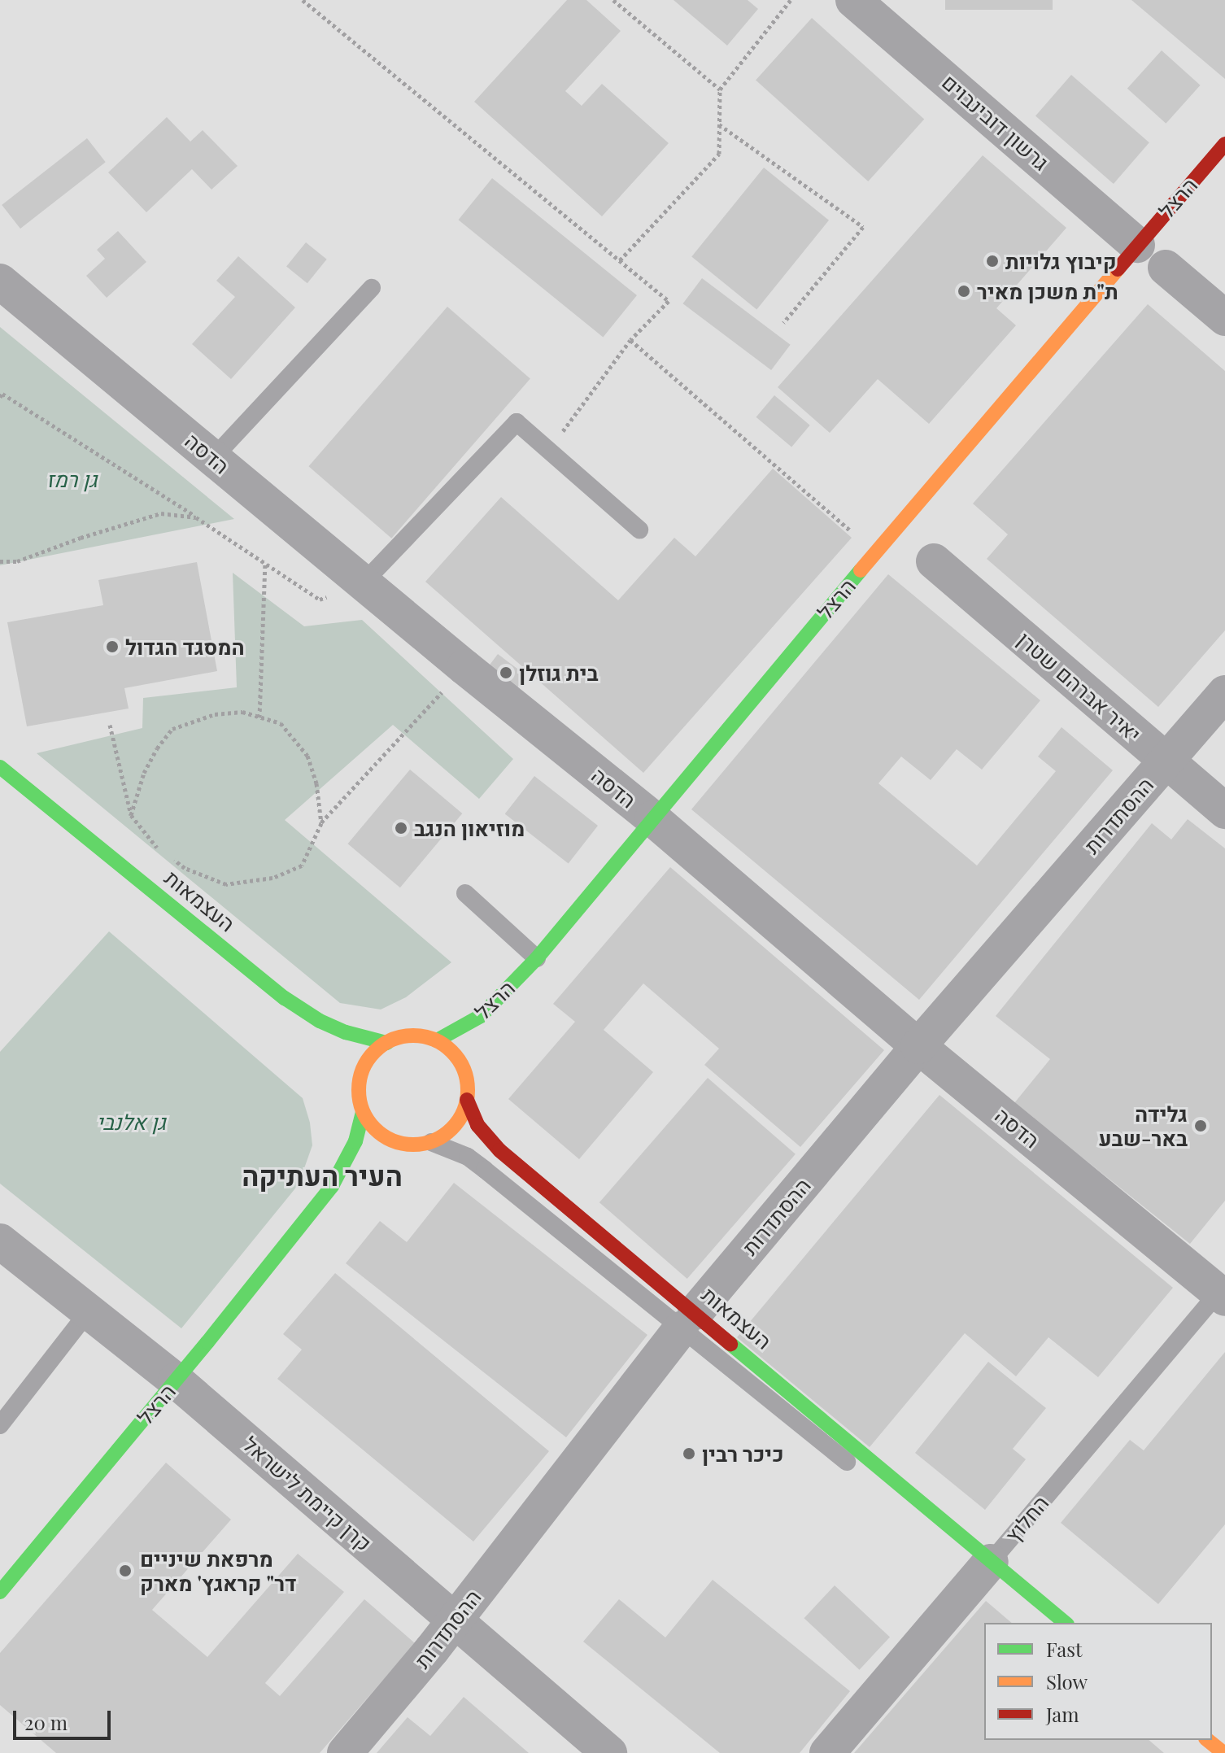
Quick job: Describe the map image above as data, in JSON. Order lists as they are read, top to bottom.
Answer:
{
  "streets": {
    "street": [
      "גרשון דובינבוים",
      "הרצל",
      "הדסה",
      "יאיר אברהם שטרן",
      "ההסתדרות",
      "העצמאות",
      "קרן קיימת לישראל",
      "החלוץ"
    ]
  },
  "crossings": [
    ["גרשון דובינבוים", "הרצל"],
    ["הרצל", "הדסה"],
    ["הרצל", "העצמאות"],
    ["הרצל", "קרן קיימת לישראל"],
    ["הדסה", "ההסתדרות"],
    ["הדסה", "החלוץ"],
    ["יאיר אברהם שטרן", "ההסתדרות"],
    ["ההסתדרות", "העצמאות"],
    ["ההסתדרות", "קרן קיימת לישראל"],
    ["העצמאות", "החלוץ"]
  ],
  "districts": ["העיר העתיקה"],
  "parks": ["גן רמז", "גן אלנבי"],
  "places": [
    "קיבוץ גלויות",
    "ת\"ת משכן מאיר",
    "המסגד הגדול",
    "בית גוזלן",
    "מוזיאון הנגב",
    "גלידה באר-שבע",
    "כיכר רבין",
    "מרפאת שיניים דר\" קראגץ' מארק"
  ],
  "legend": ["Fast", "Slow", "Jam"],
  "scale_bar": "20 m"
}
